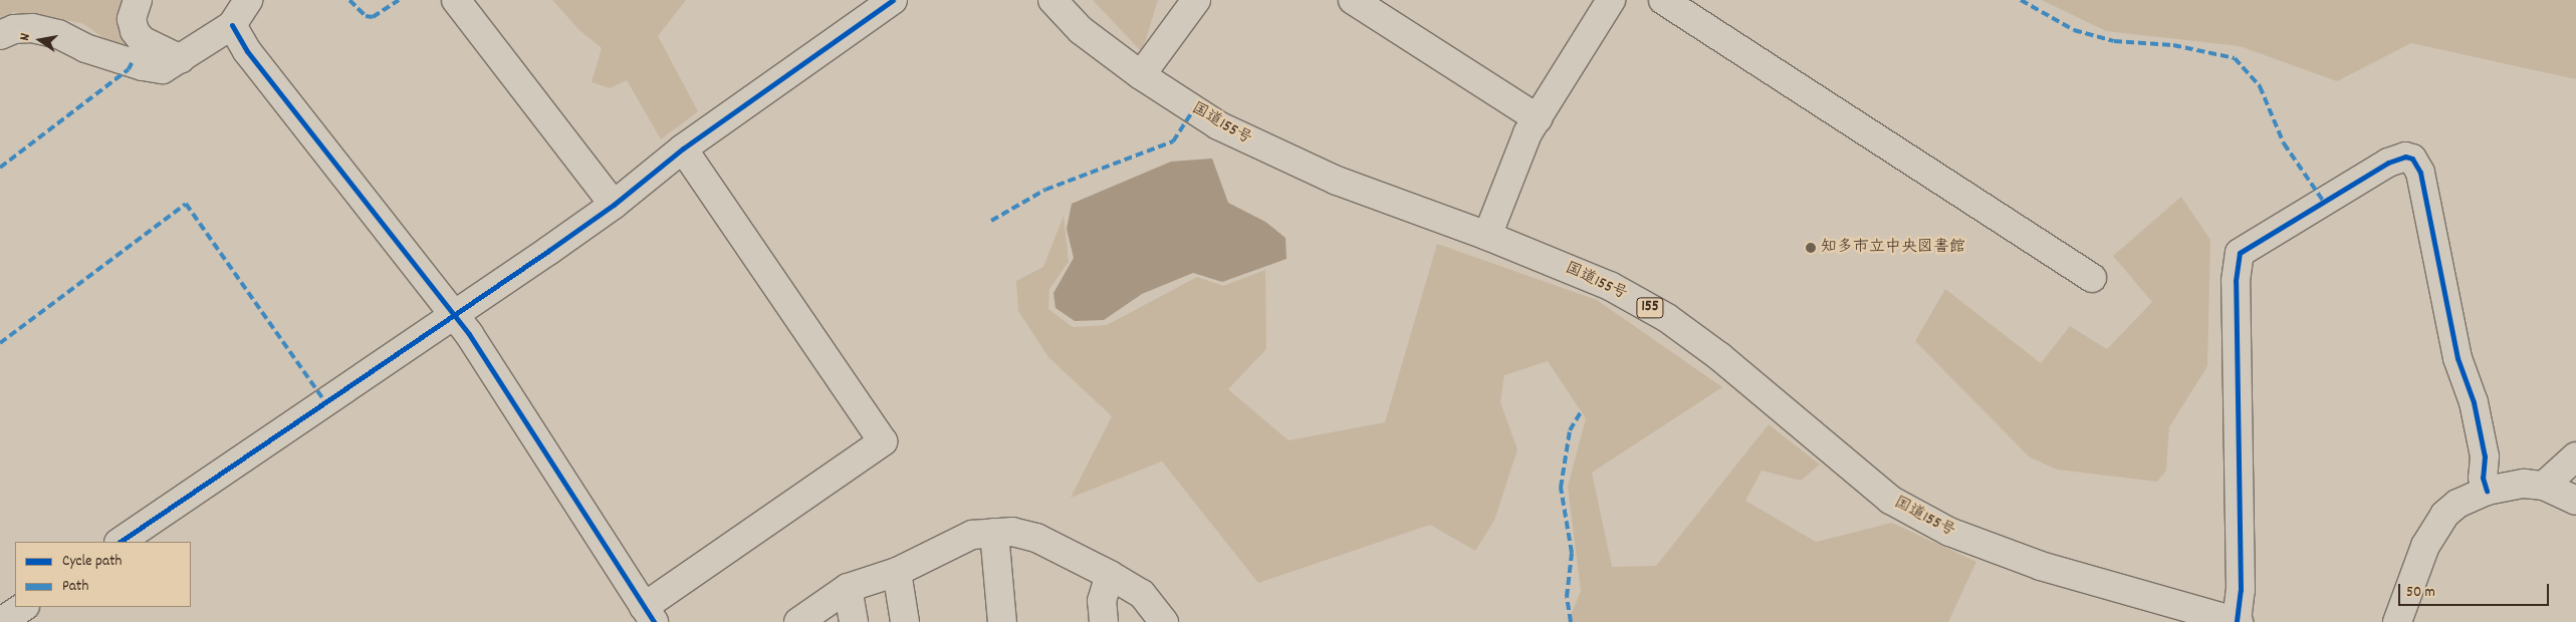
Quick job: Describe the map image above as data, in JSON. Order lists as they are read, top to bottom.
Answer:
{
  "streets": {
    "main road": ["国道155号", "155"]
  },
  "places": ["知多市立中央図書館"],
  "legend": ["Cycle path", "Path"],
  "scale_bar": "50 m",
  "north": "left"
}
